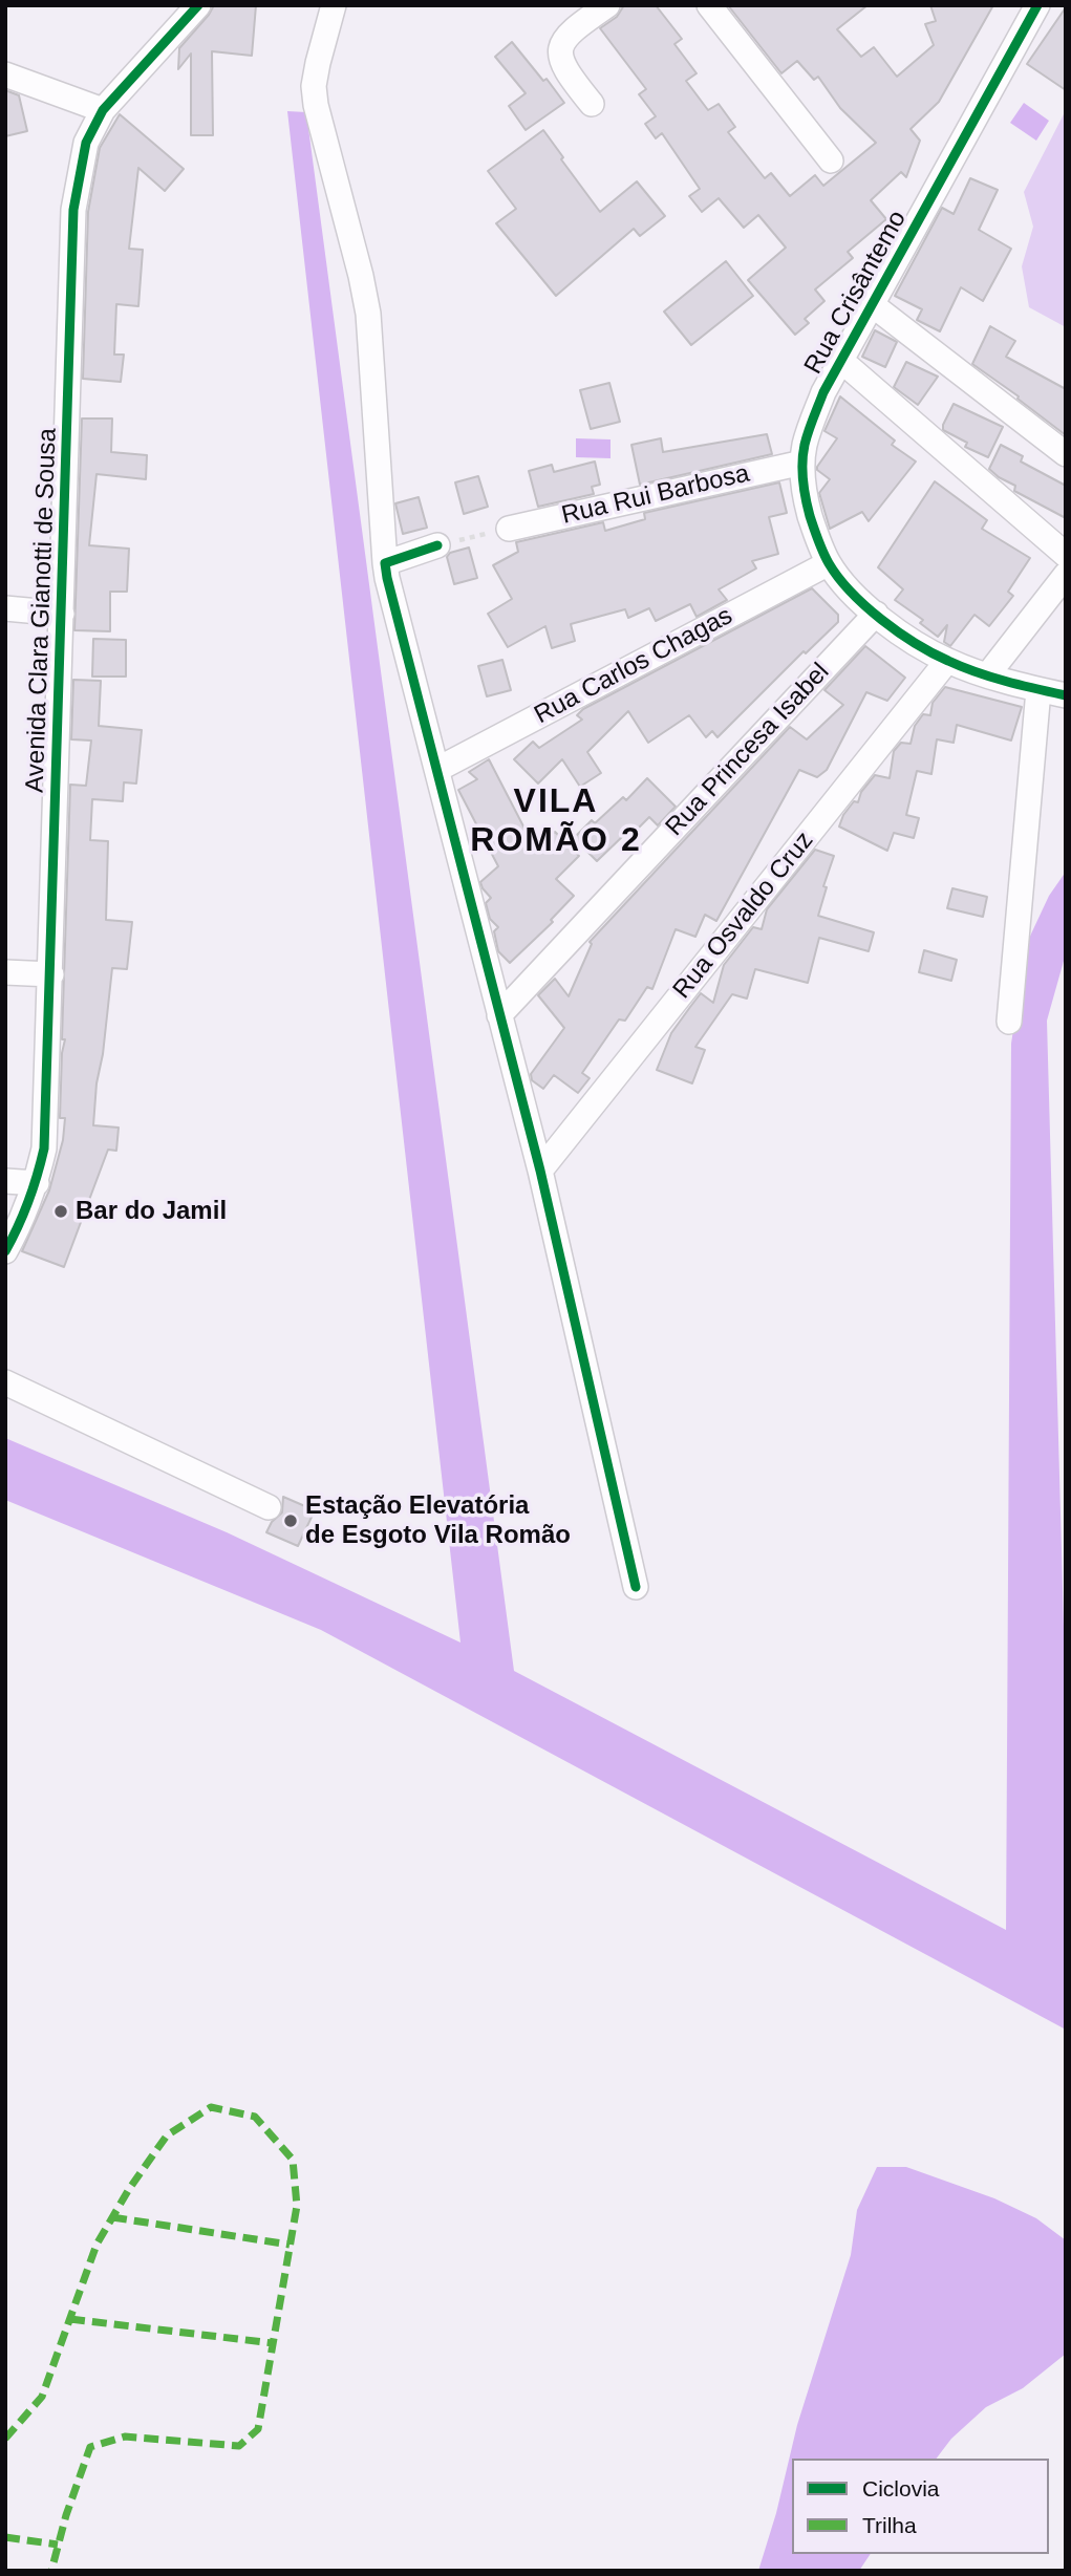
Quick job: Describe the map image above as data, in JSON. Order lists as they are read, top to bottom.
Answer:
{
  "streets": {
    "street": [
      "Rua Crisântemo",
      "Rua Rui Barbosa",
      "Avenida Clara Gianotti de Sousa",
      "Rua Carlos Chagas",
      "Rua Princesa Isabel",
      "Rua Osvaldo Cruz"
    ]
  },
  "crossings": [
    ["Rua Crisântemo", "Rua Rui Barbosa"],
    ["Rua Crisântemo", "Rua Carlos Chagas"],
    ["Rua Crisântemo", "Rua Princesa Isabel"],
    ["Rua Crisântemo", "Rua Osvaldo Cruz"]
  ],
  "districts": ["VILA ROMÃO 2"],
  "places": ["Bar do Jamil", "Estação Elevatória de Esgoto Vila Romão"],
  "legend": ["Ciclovia", "Trilha"]
}
